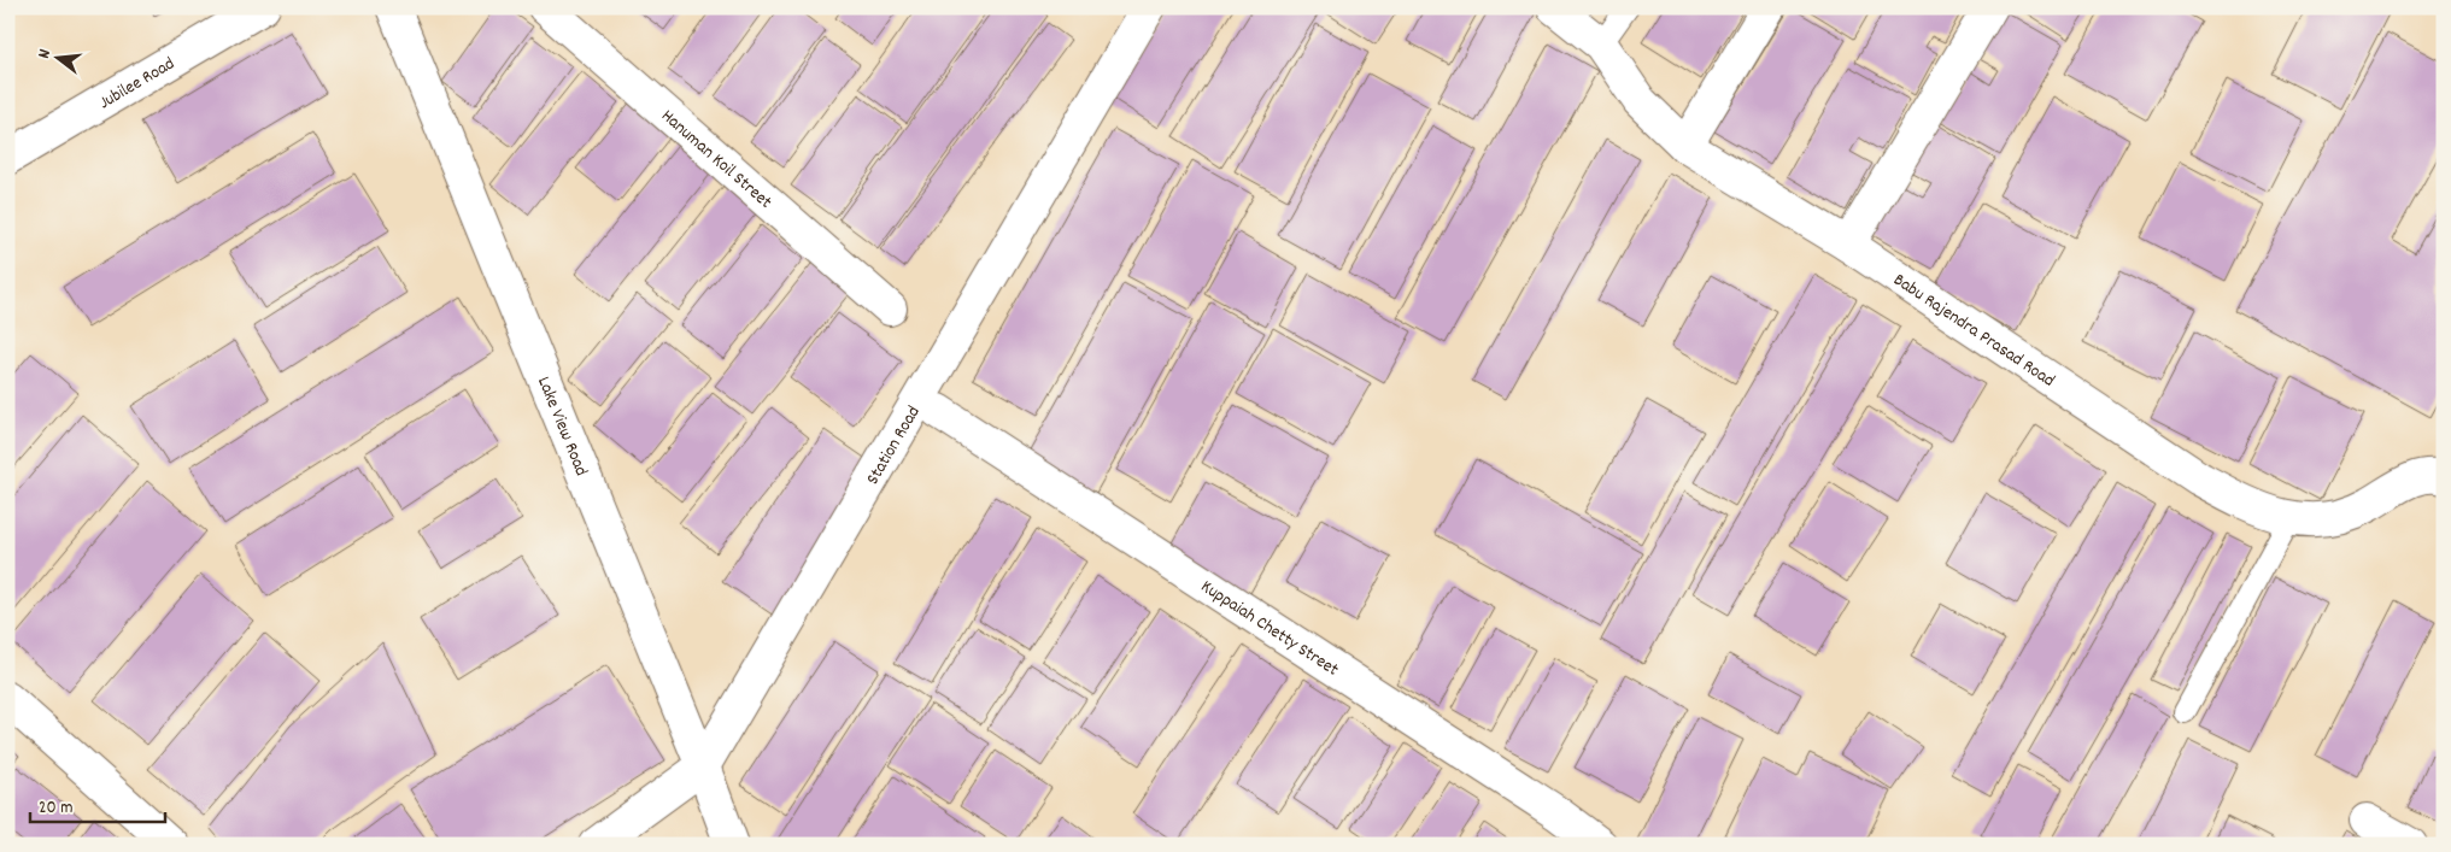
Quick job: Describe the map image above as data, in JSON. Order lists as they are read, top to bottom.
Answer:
{
  "streets": {
    "street": [
      "Jubilee Road",
      "Hanuman Koil Street",
      "Babu Rajendra Prasad Road",
      "Lake View Road",
      "Station Road",
      "Kuppaiah Chetty Street"
    ]
  },
  "crossings": [
    ["Lake View Road", "Station Road"]
  ],
  "scale_bar": "20 m",
  "north": "left"
}
